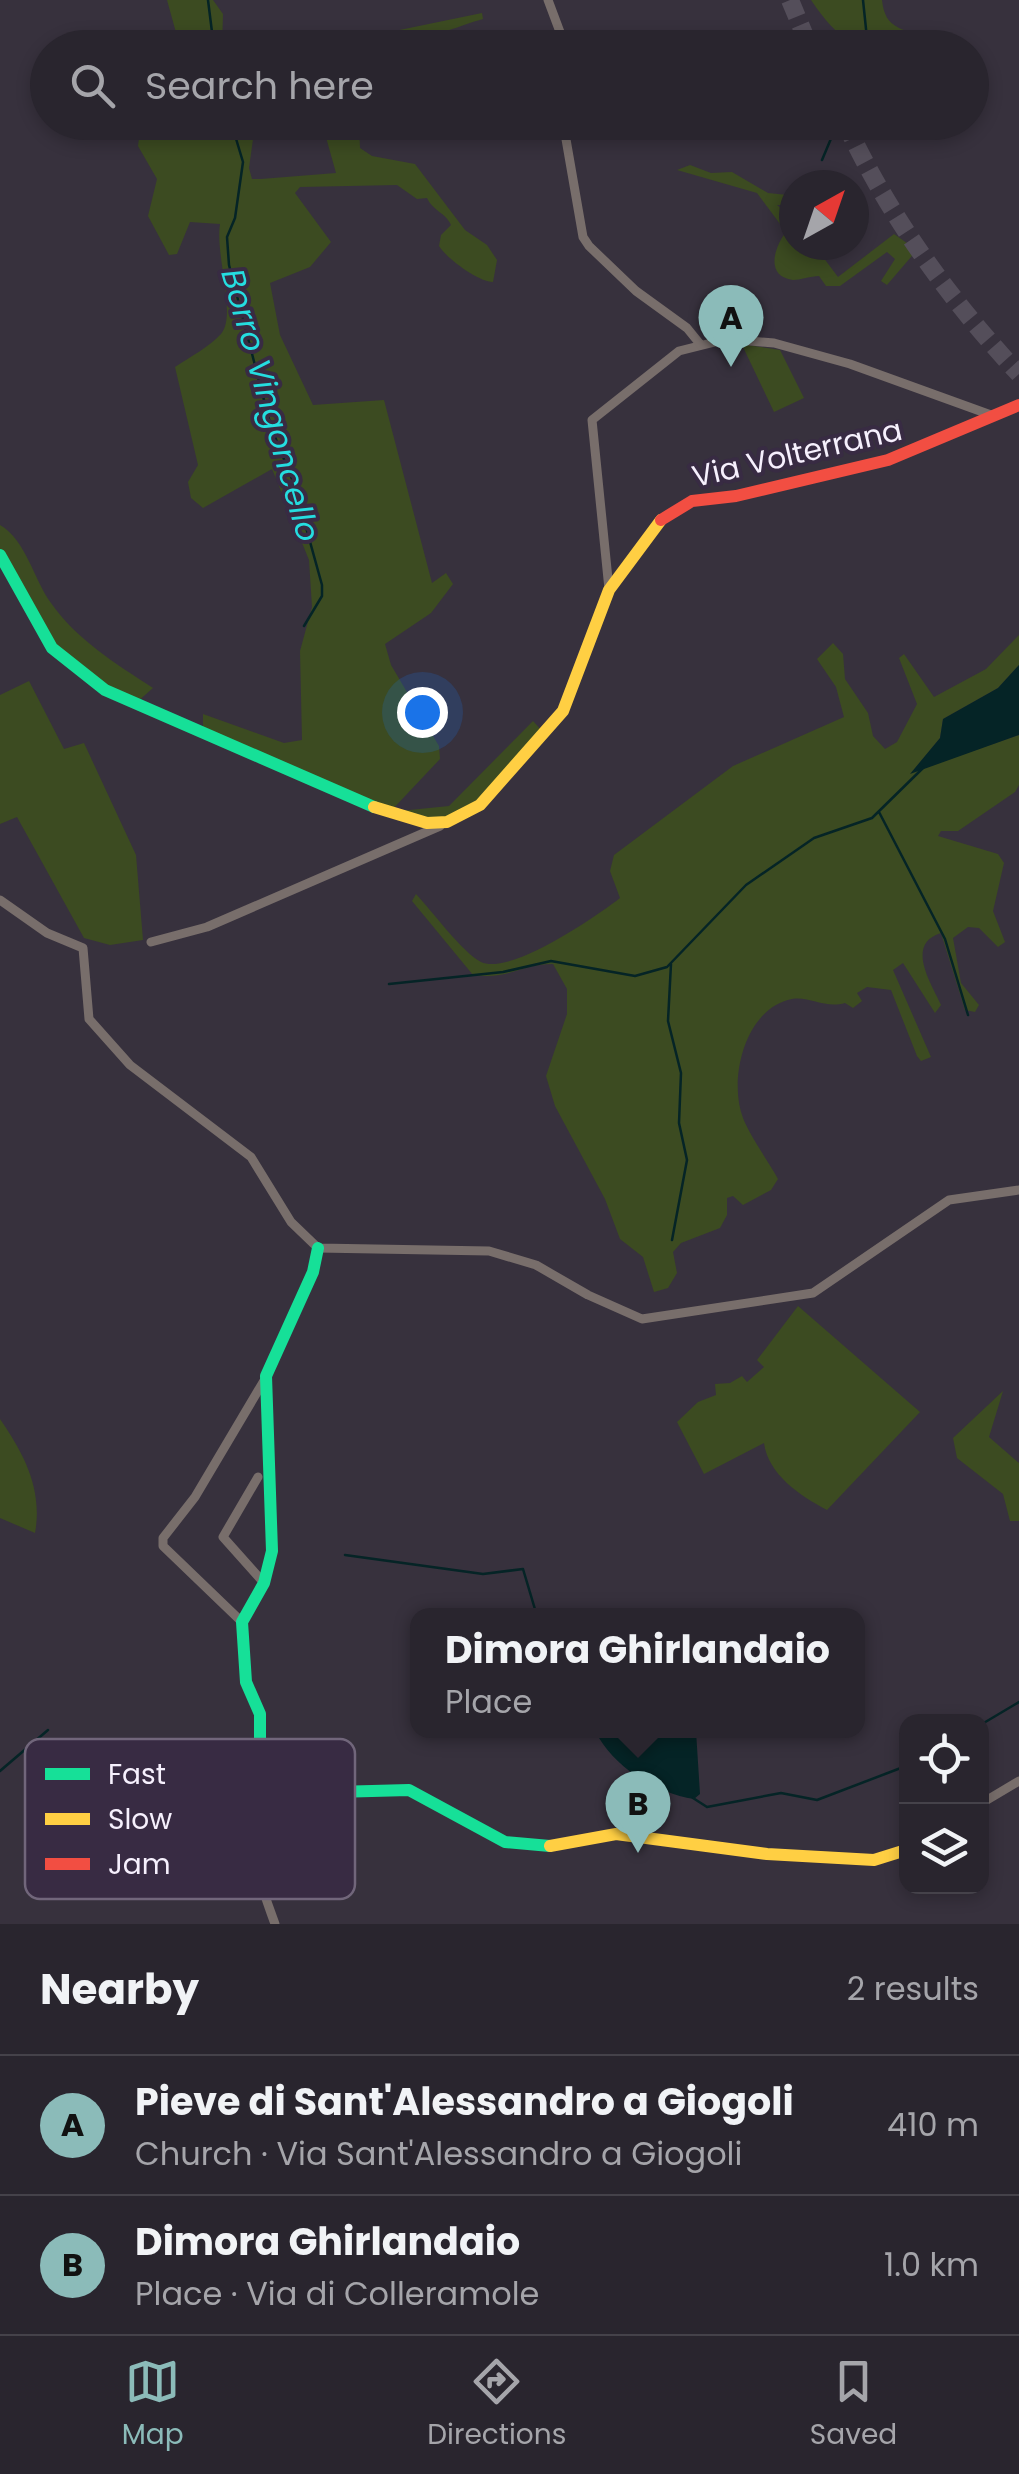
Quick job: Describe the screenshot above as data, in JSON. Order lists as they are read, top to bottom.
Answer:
{
  "streets": {
    "main road": ["Via Volterrana"]
  },
  "water": ["Borro Vingoncello"],
  "legend": ["Fast", "Slow", "Jam"],
  "north": "top right",
  "page": {
    "search": "Search here",
    "pins": ["A", "B"],
    "popup": ["Dimora Ghirlandaio", "Place"],
    "heading": ["Nearby", "2 results"],
    "list": [
      {
        "mark": "A",
        "name": "Pieve di Sant'Alessandro a Giogoli",
        "note": "Church · Via Sant'Alessandro a Giogoli",
        "value": "410 m"
      },
      {
        "mark": "B",
        "name": "Dimora Ghirlandaio",
        "note": "Place · Via di Colleramole",
        "value": "1.0 km"
      }
    ],
    "nav": ["Map", "Directions", "Saved"]
  }
}
